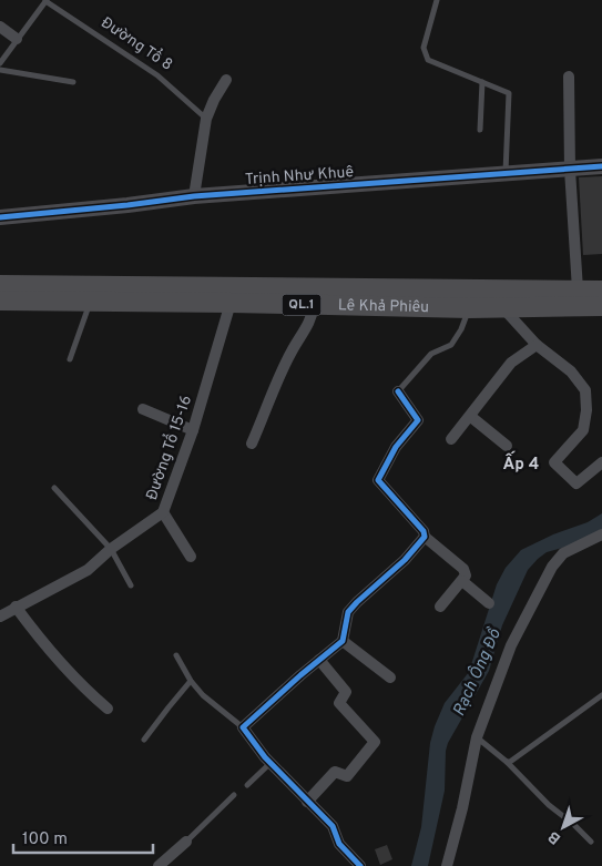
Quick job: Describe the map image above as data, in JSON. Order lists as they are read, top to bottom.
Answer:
{
  "streets": {
    "highway": ["QL.1", "Lê Khả Phiêu"],
    "street": ["Trịnh Như Khuê", "Đường Tổ 15-16"],
    "lane": ["Đường Tổ 8"]
  },
  "crossings": [
    ["Lê Khả Phiêu", "Đường Tổ 15-16"]
  ],
  "districts": ["Ấp 4"],
  "water": ["Rạch Ông Đồ"],
  "scale_bar": "100 m",
  "north": "bottom left"
}
